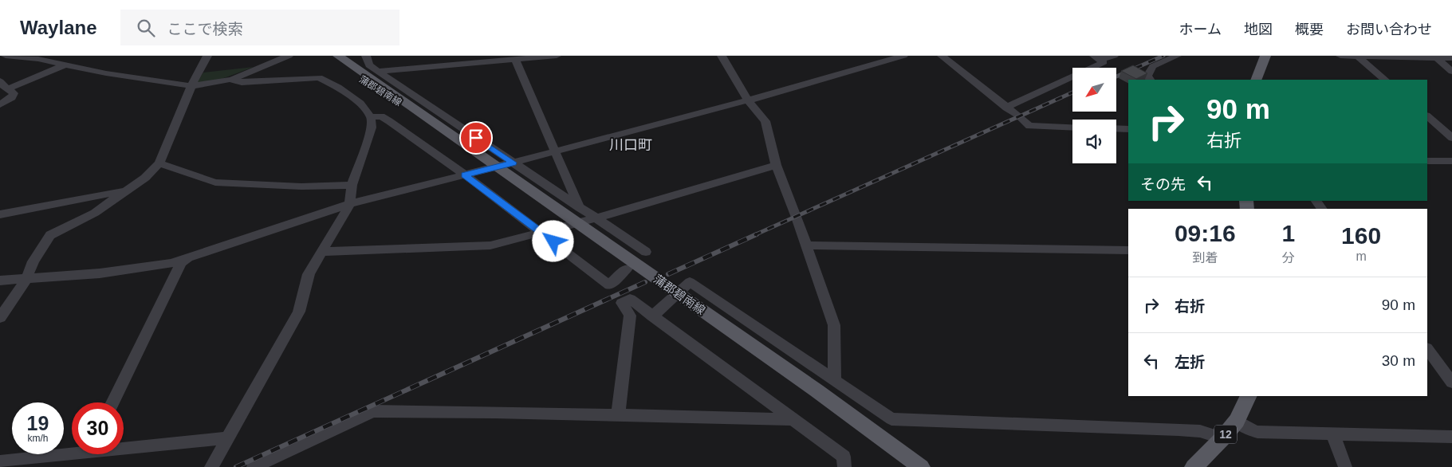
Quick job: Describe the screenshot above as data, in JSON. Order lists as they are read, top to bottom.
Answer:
{
  "streets": {
    "main road": ["蒲郡碧南線", "12"]
  },
  "districts": ["川口町"],
  "north": "bottom left",
  "page": {
    "header": "Waylane",
    "search": "ここで検索",
    "nav": [
      "ホーム",
      "地図",
      "概要",
      "お問い合わせ"
    ],
    "turn": ["90 m", "右折"],
    "then": "その先",
    "eta": [
      "09:16",
      "到着",
      "1",
      "分",
      "160",
      "m"
    ],
    "list": [
      {
        "name": "右折",
        "value": "90 m"
      },
      {
        "name": "左折",
        "value": "30 m"
      }
    ],
    "speed": "19 km/h",
    "limit": "30"
  }
}
